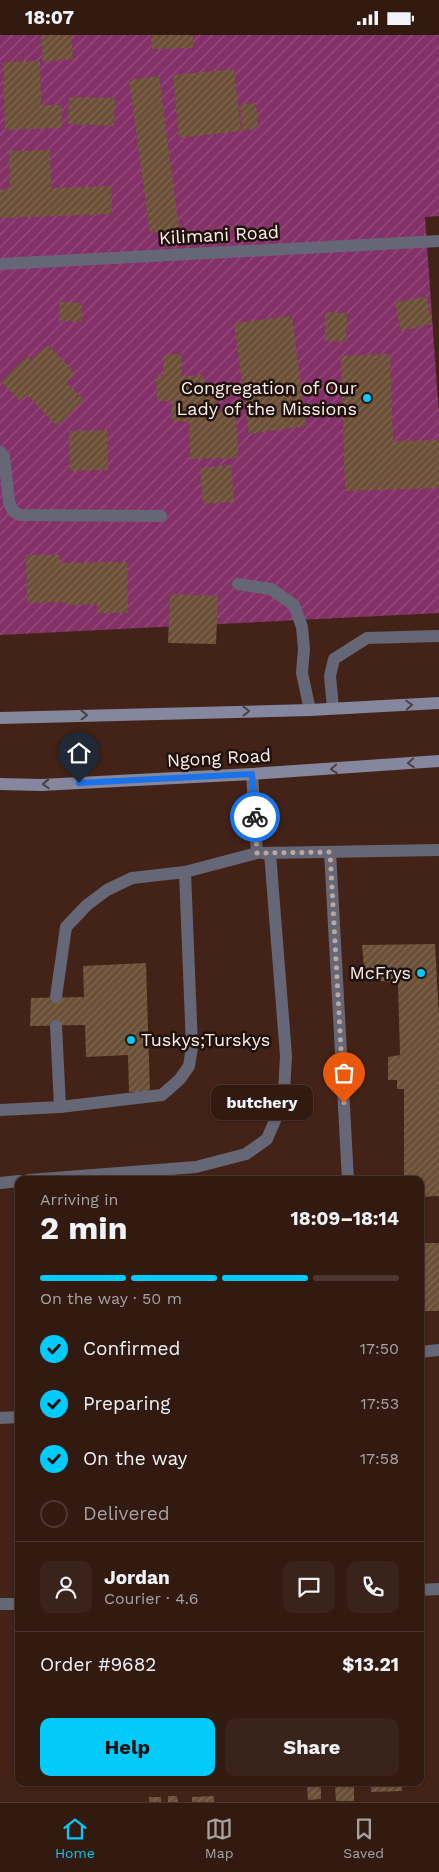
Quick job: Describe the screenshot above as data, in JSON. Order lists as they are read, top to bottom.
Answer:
{
  "streets": {
    "main road": ["Ngong Road"],
    "street": ["Kilimani Road"]
  },
  "places": [
    "Congregation of Our Lady of the Missions",
    "McFrys",
    "Tuskys;Turskys",
    "butchery"
  ],
  "page": {
    "status": "18:07",
    "bubble": "butchery",
    "heading": ["2 min", "Arriving in", "18:09–18:14"],
    "panel": [
      "Jordan",
      "Courier · 4.6",
      "Order #9682",
      "$13.21"
    ],
    "bar": "On the way · 50 m",
    "list": [
      ["Confirmed", "17:50"],
      ["Preparing", "17:53"],
      ["On the way", "17:58"],
      "Delivered"
    ],
    "buttons": ["Help", "Share"],
    "tabs": ["Home", "Map", "Saved"]
  }
}
